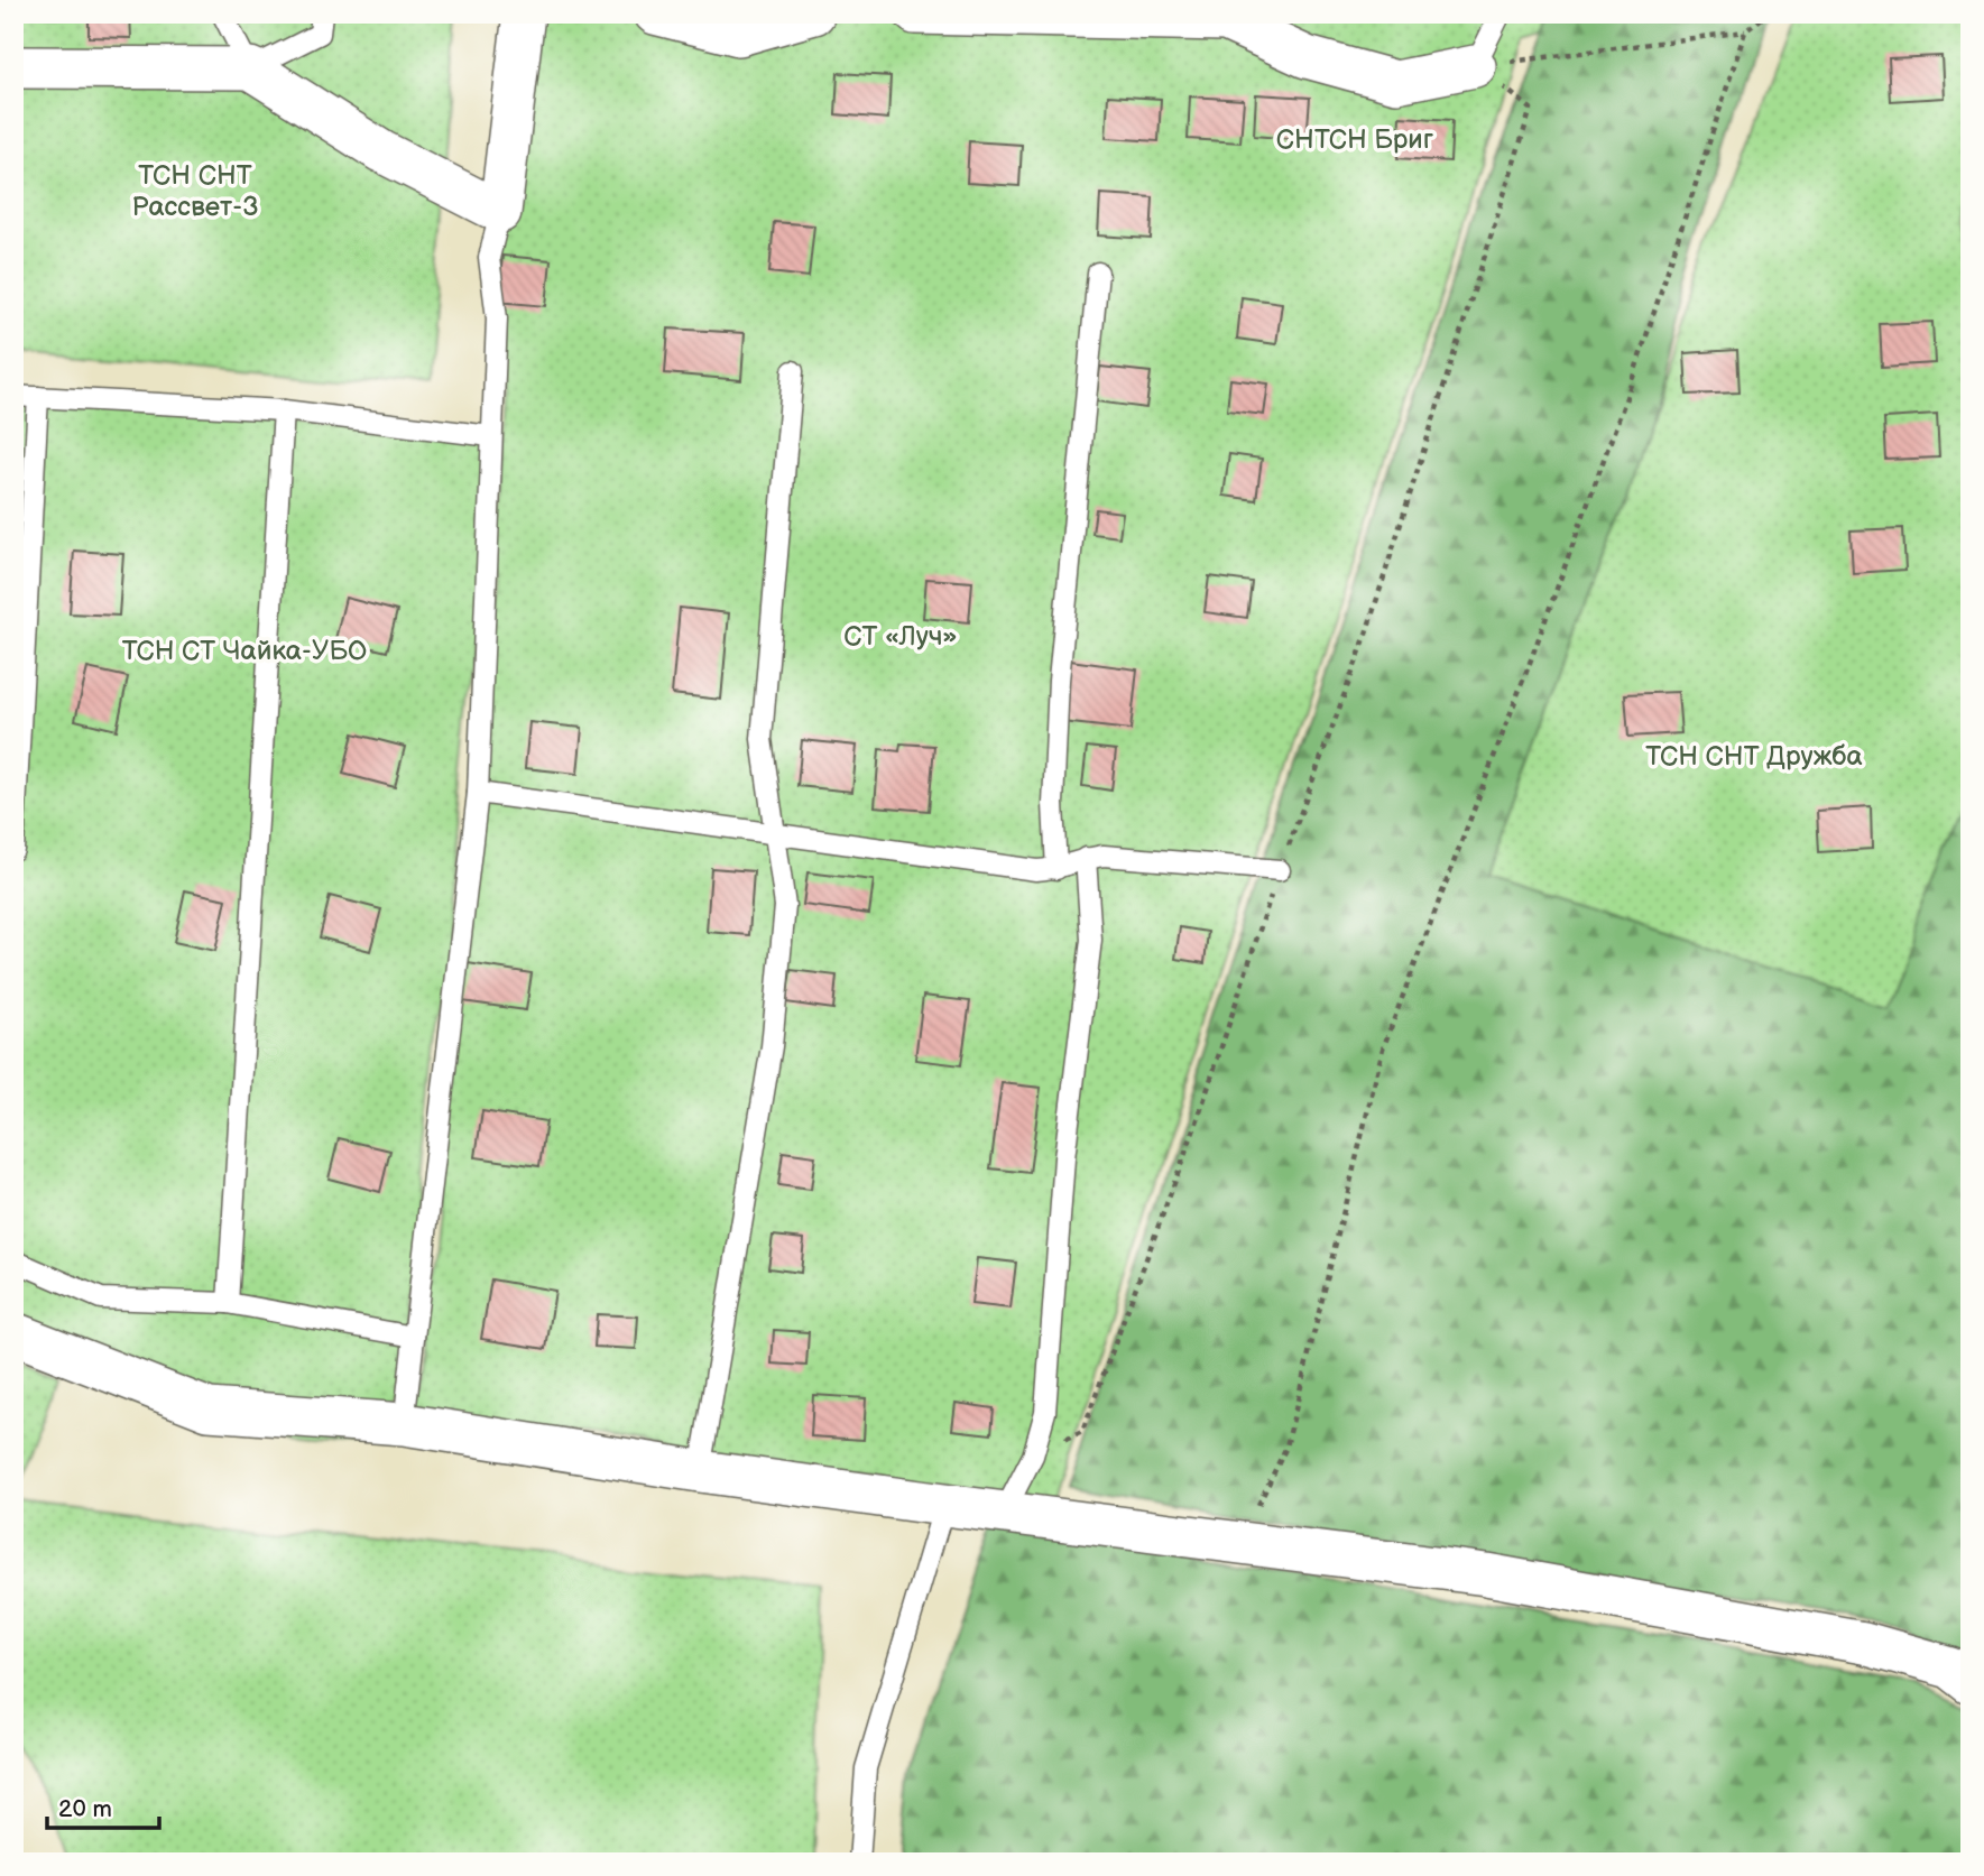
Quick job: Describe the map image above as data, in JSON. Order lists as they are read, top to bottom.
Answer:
{
  "parks": [
    "СНТСН Бриг",
    "ТСН СНТ Рассвет-3",
    "СТ «Луч»",
    "ТСН СТ Чайка-УБО",
    "ТСН СНТ Дружба"
  ],
  "scale_bar": "20 m"
}
